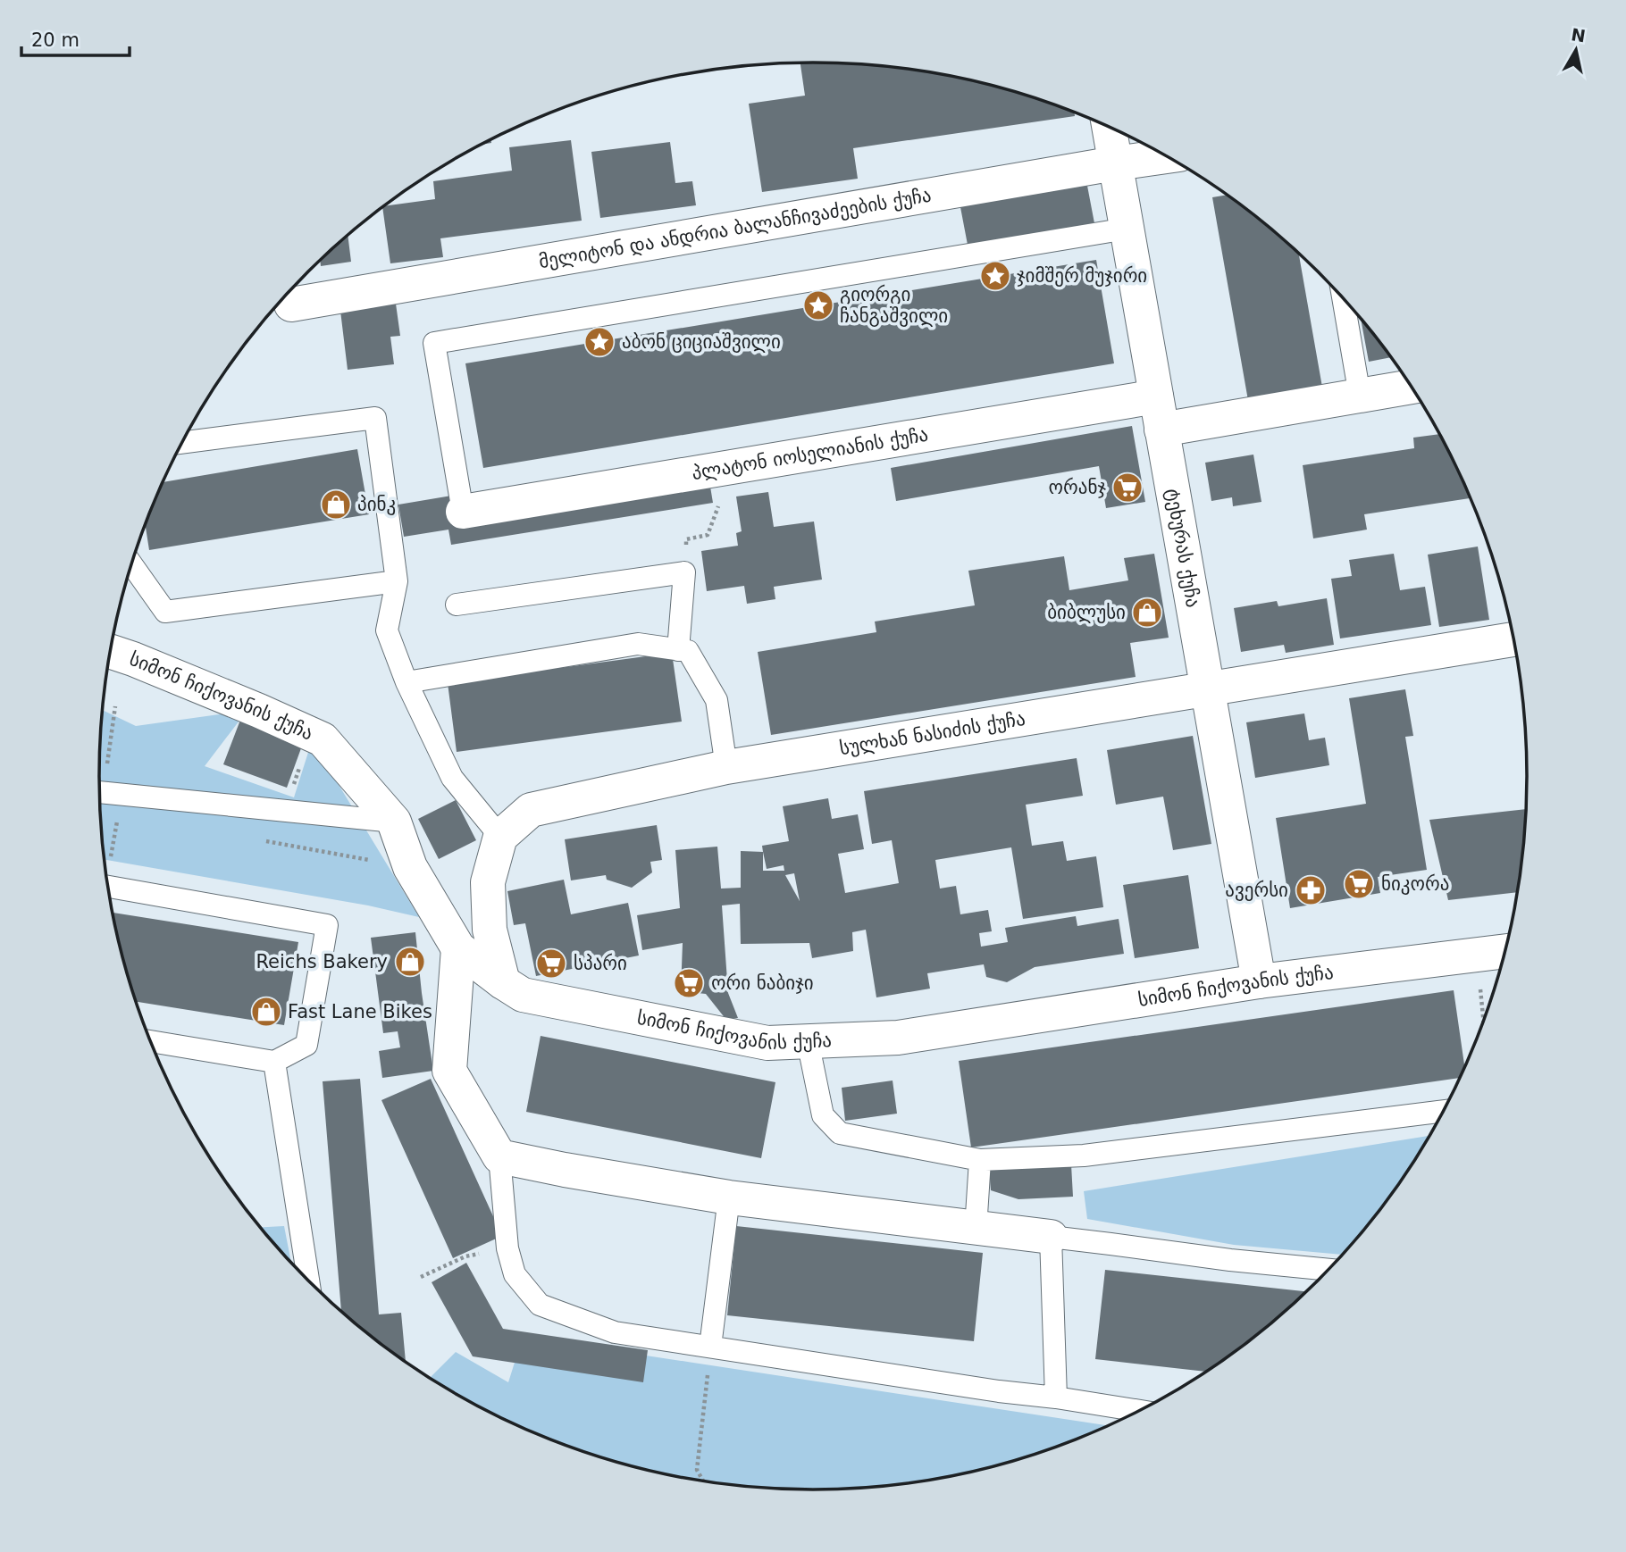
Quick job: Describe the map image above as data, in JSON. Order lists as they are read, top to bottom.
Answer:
{
  "streets": {
    "street": [
      "მელიტონ და ანდრია ბალანჩივაძეების ქუჩა",
      "პლატონ იოსელიანის ქუჩა",
      "ტეხურას ქუჩა",
      "სიმონ ჩიქოვანის ქუჩა",
      "სულხან ნასიძის ქუჩა"
    ]
  },
  "crossings": [
    ["მელიტონ და ანდრია ბალანჩივაძეების ქუჩა", "ტეხურას ქუჩა"],
    ["პლატონ იოსელიანის ქუჩა", "ტეხურას ქუჩა"],
    ["ტეხურას ქუჩა", "სიმონ ჩიქოვანის ქუჩა"],
    ["ტეხურას ქუჩა", "სულხან ნასიძის ქუჩა"]
  ],
  "places": {
    "place": ["ჯიმშერ მუჯირი", "გიორგი ჩანგაშვილი", "აბონ ციციაშვილი"],
    "supermarket": [
      "ორანჯ",
      "ნიკორა",
      "სპარი",
      "ორი ნაბიჯი"
    ],
    "shop": [
      "პინკ",
      "ბიბლუსი",
      "Reichs Bakery",
      "Fast Lane Bikes"
    ],
    "pharmacy": ["ავერსი"]
  },
  "scale_bar": "20 m",
  "north": "top"
}
